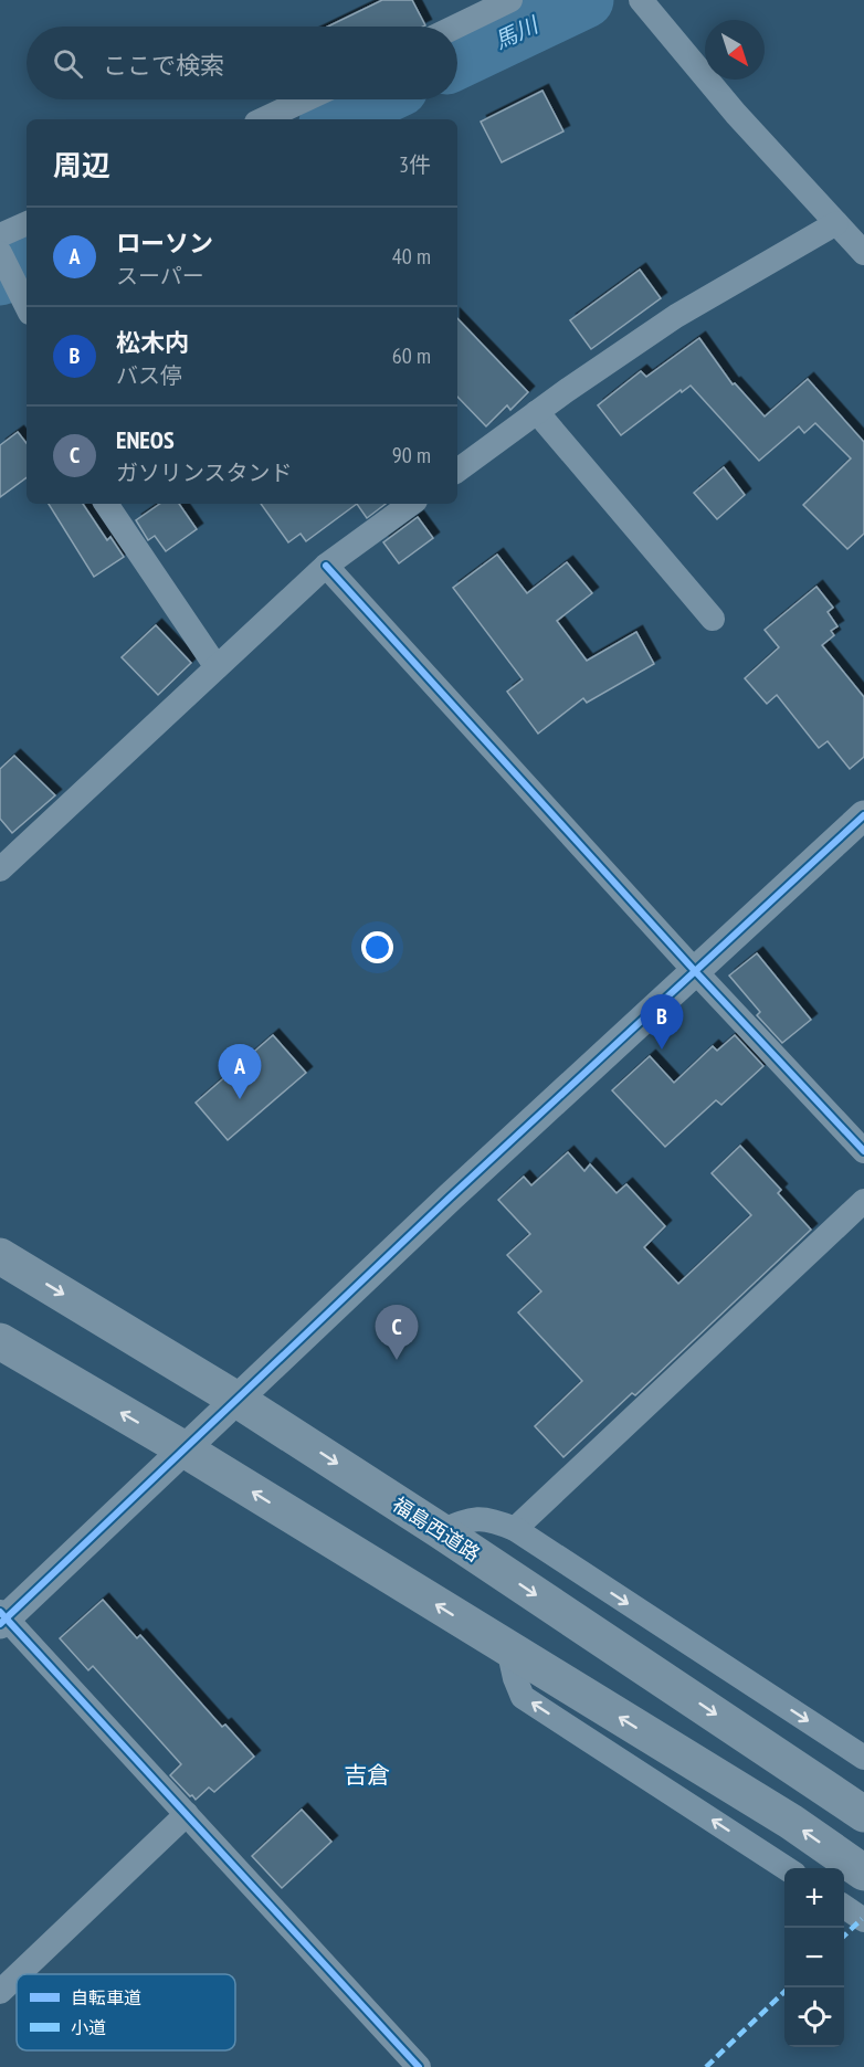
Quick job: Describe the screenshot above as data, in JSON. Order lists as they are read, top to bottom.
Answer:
{
  "streets": {
    "highway": ["福島西道路"]
  },
  "districts": ["吉倉"],
  "water": ["馬川"],
  "legend": ["自転車道", "小道"],
  "north": "bottom right",
  "page": {
    "search": "ここで検索",
    "heading": ["周辺", "3件"],
    "list": [
      {
        "mark": "A",
        "name": "ローソン",
        "note": "スーパー",
        "value": "40 m"
      },
      {
        "mark": "B",
        "name": "松木内",
        "note": "バス停",
        "value": "60 m"
      },
      {
        "mark": "C",
        "name": "ENEOS",
        "note": "ガソリンスタンド",
        "value": "90 m"
      }
    ],
    "pins": ["B", "A", "C"],
    "map_buttons": ["+", "−"]
  }
}
